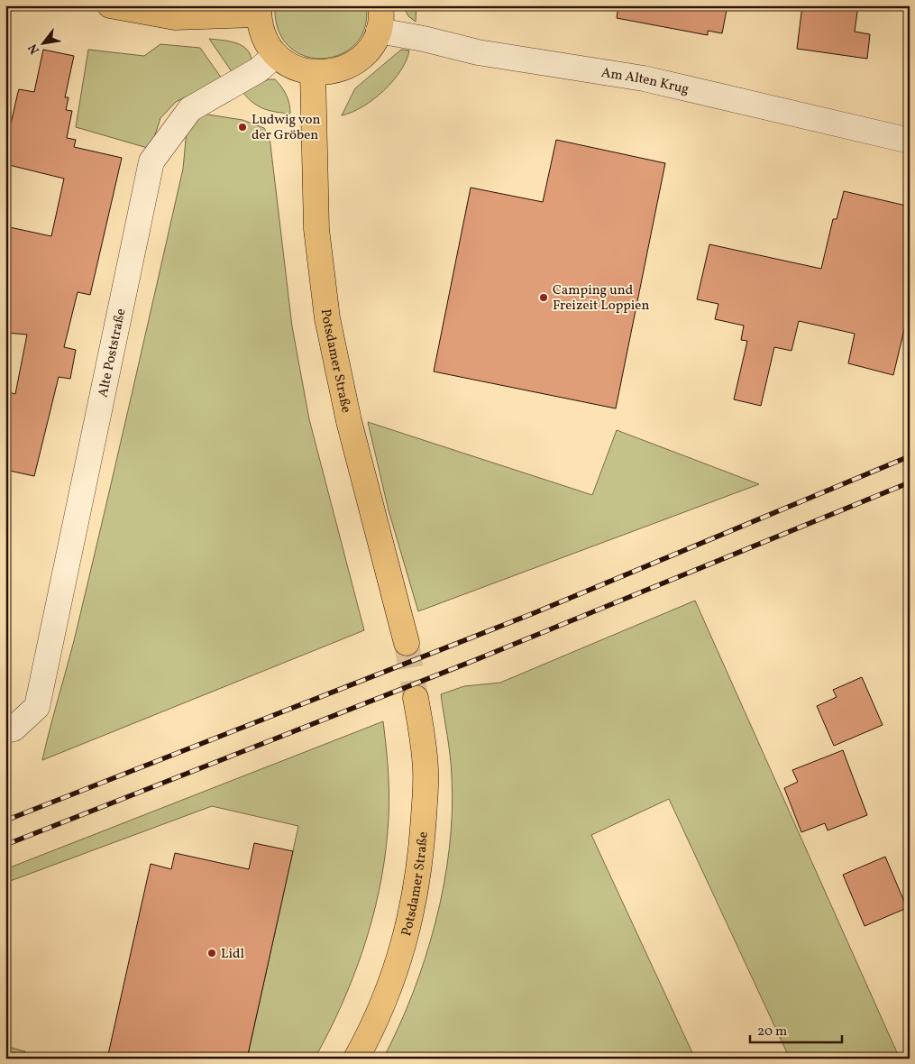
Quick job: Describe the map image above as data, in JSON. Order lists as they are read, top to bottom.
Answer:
{
  "streets": {
    "main road": ["Potsdamer Straße"],
    "street": ["Am Alten Krug", "Alte Poststraße"]
  },
  "places": ["Ludwig von der Gröben", "Camping und Freizeit Loppien", "Lidl"],
  "scale_bar": "20 m",
  "north": "bottom left"
}
